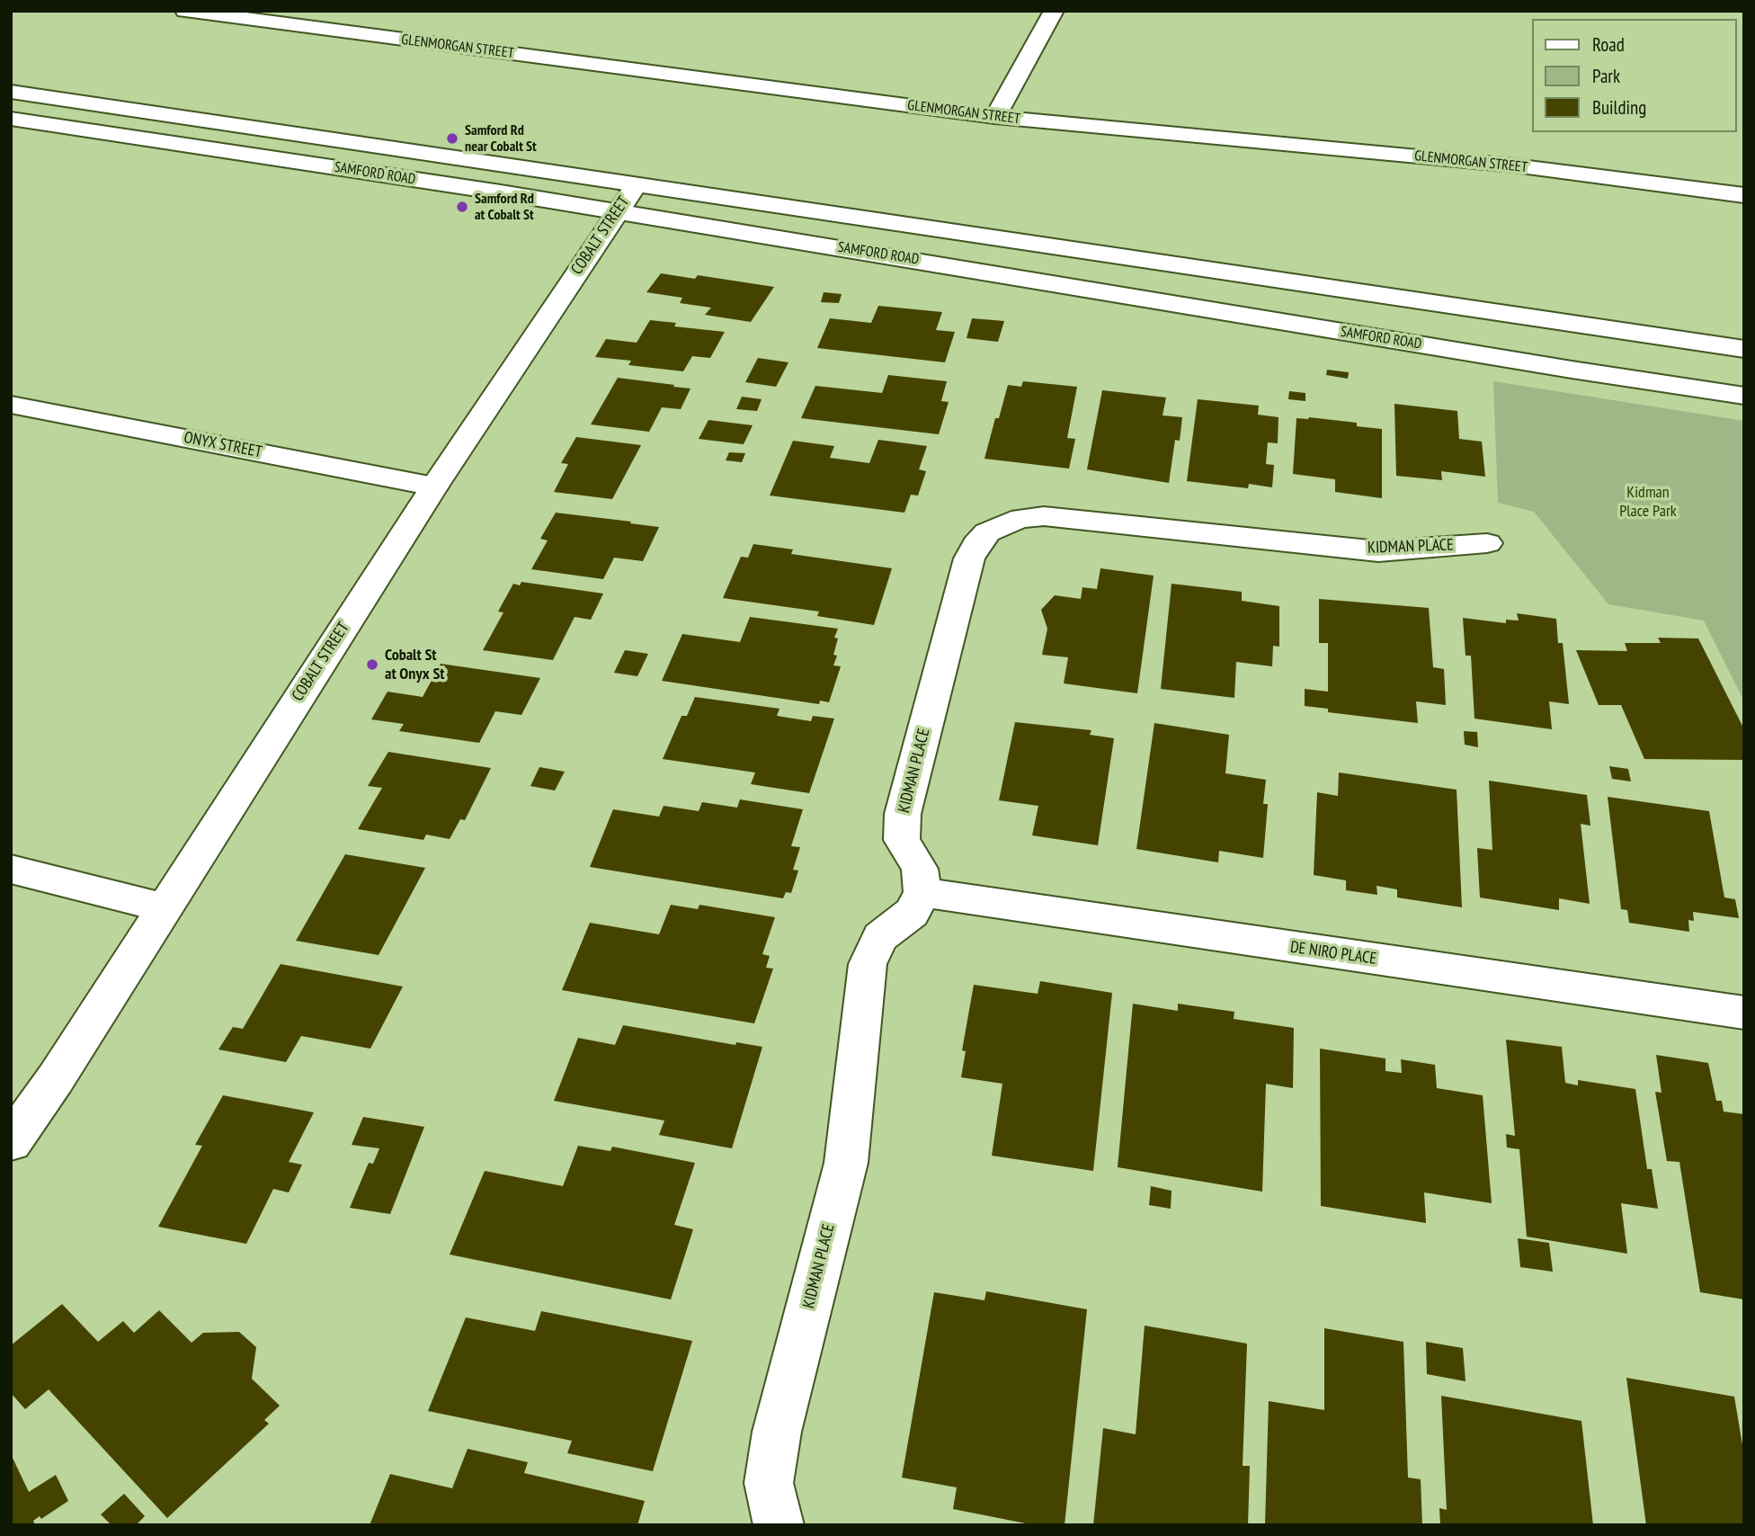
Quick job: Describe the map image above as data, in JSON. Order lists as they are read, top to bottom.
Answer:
{
  "streets": {
    "street": [
      "GLENMORGAN STREET",
      "SAMFORD ROAD",
      "COBALT STREET",
      "ONYX STREET",
      "KIDMAN PLACE",
      "DE NIRO PLACE"
    ]
  },
  "crossings": [
    ["SAMFORD ROAD", "COBALT STREET"],
    ["COBALT STREET", "ONYX STREET"],
    ["KIDMAN PLACE", "DE NIRO PLACE"]
  ],
  "parks": ["Kidman Place Park"],
  "places": ["Samford Rd near Cobalt St", "Samford Rd at Cobalt St", "Cobalt St at Onyx St"],
  "legend": ["Road", "Park", "Building"]
}
